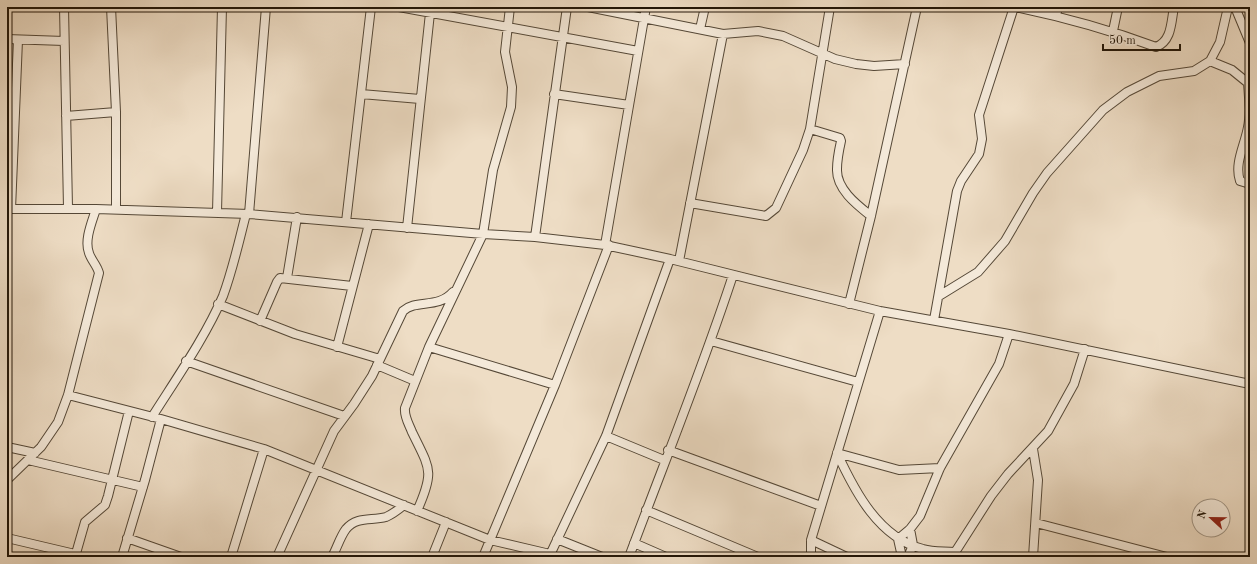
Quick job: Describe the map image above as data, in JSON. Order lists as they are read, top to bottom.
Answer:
{
  "scale_bar": "50 m",
  "north": "left"
}
